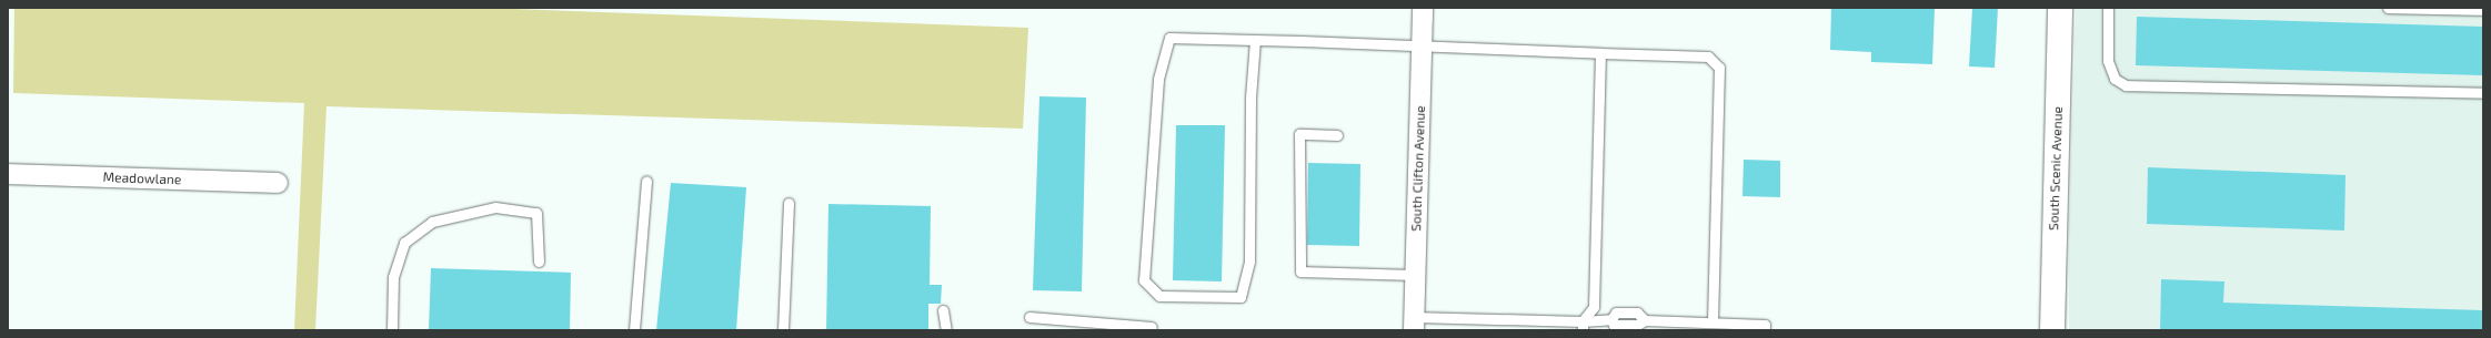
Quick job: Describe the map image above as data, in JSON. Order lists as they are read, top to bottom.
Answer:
{
  "streets": {
    "main road": ["South Scenic Avenue"],
    "street": ["South Clifton Avenue", "Meadowlane"]
  }
}
